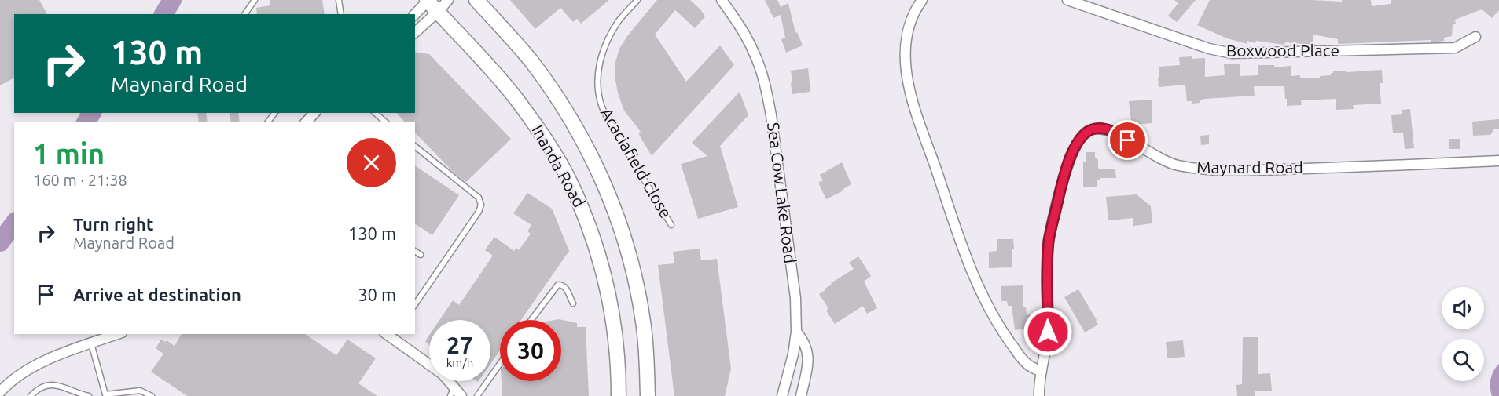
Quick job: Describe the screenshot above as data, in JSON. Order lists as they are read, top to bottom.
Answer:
{
  "streets": {
    "main road": ["Inanda Road"],
    "street": ["Boxwood Place", "Maynard Road", "Sea Cow Lake Road"],
    "lane": ["Acaciafield Close"]
  },
  "page": {
    "turn": ["130 m", "Maynard Road"],
    "heading": ["1 min", "160 m · 21:38"],
    "list": [
      {
        "name": "Turn right",
        "note": "Maynard Road",
        "value": "130 m"
      },
      {
        "name": "Arrive at destination",
        "value": "30 m"
      }
    ],
    "speed": "27 km/h",
    "limit": "30"
  }
}
